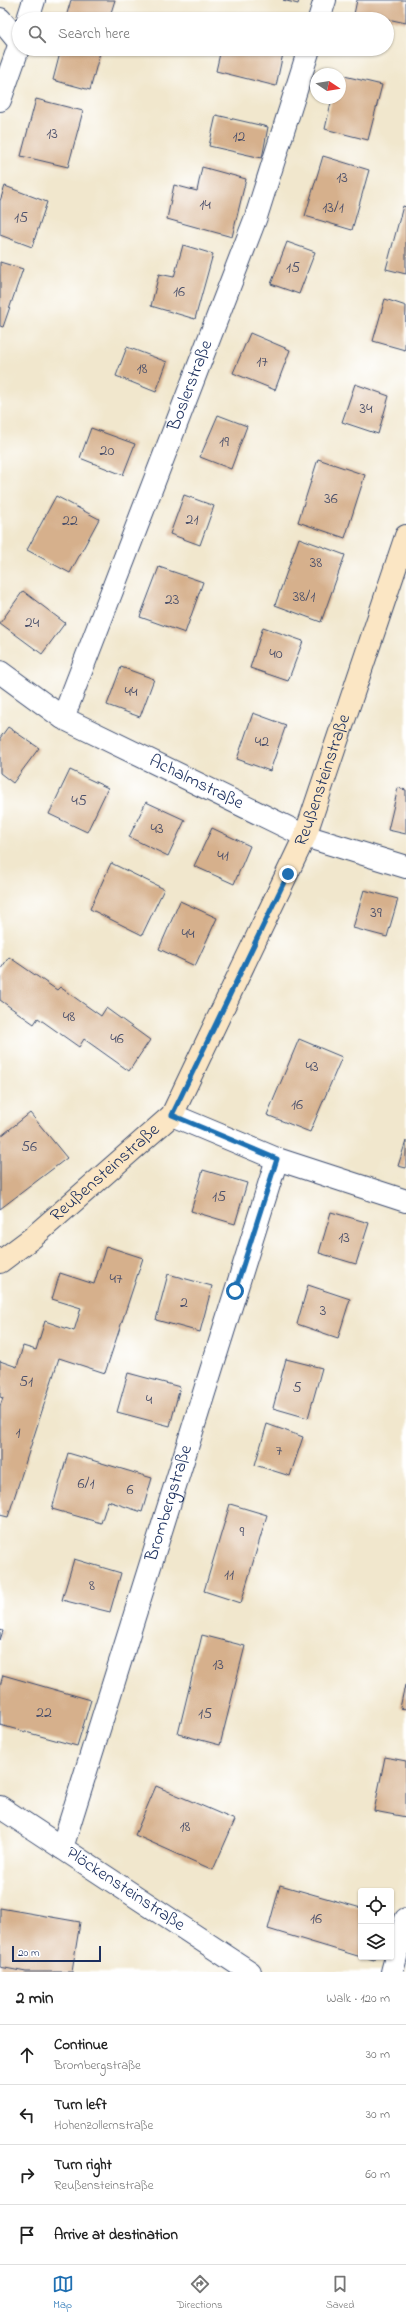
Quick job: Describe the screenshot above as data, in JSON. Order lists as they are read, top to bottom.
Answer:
{
  "streets": {
    "street": [
      "Boslerstraße",
      "Reußensteinstraße",
      "Achalmstraße",
      "Brombergstraße",
      "Plöckensteinstraße"
    ]
  },
  "crossings": [
    ["Boslerstraße", "Achalmstraße"],
    ["Reußensteinstraße", "Achalmstraße"],
    ["Brombergstraße", "Plöckensteinstraße"]
  ],
  "house_numbers": [
    "13",
    "12",
    "13",
    "14",
    "13/1",
    "15",
    "15",
    "16",
    "17",
    "18",
    "34",
    "19",
    "20",
    "36",
    "21",
    "22",
    "38",
    "38/1",
    "23",
    "24",
    "40",
    "44",
    "42",
    "45",
    "43",
    "41",
    "39",
    "44",
    "48",
    "46",
    "43",
    "16",
    "56",
    "15",
    "13",
    "47",
    "2",
    "3",
    "51",
    "5",
    "4",
    "1",
    "7",
    "6/1",
    "6",
    "9",
    "11",
    "8",
    "13",
    "22",
    "15",
    "18",
    "16"
  ],
  "scale_bar": "20 m",
  "north": "right",
  "page": {
    "search": "Search here",
    "scale": "20 m",
    "heading": ["2 min", "Walk · 120 m"],
    "list": [
      ["Continue", "Brombergstraße", "30 m"],
      ["Turn left", "Hohenzollernstraße", "30 m"],
      ["Turn right", "Reußensteinstraße", "60 m"],
      "Arrive at destination"
    ],
    "nav": ["Map", "Directions", "Saved"]
  }
}
